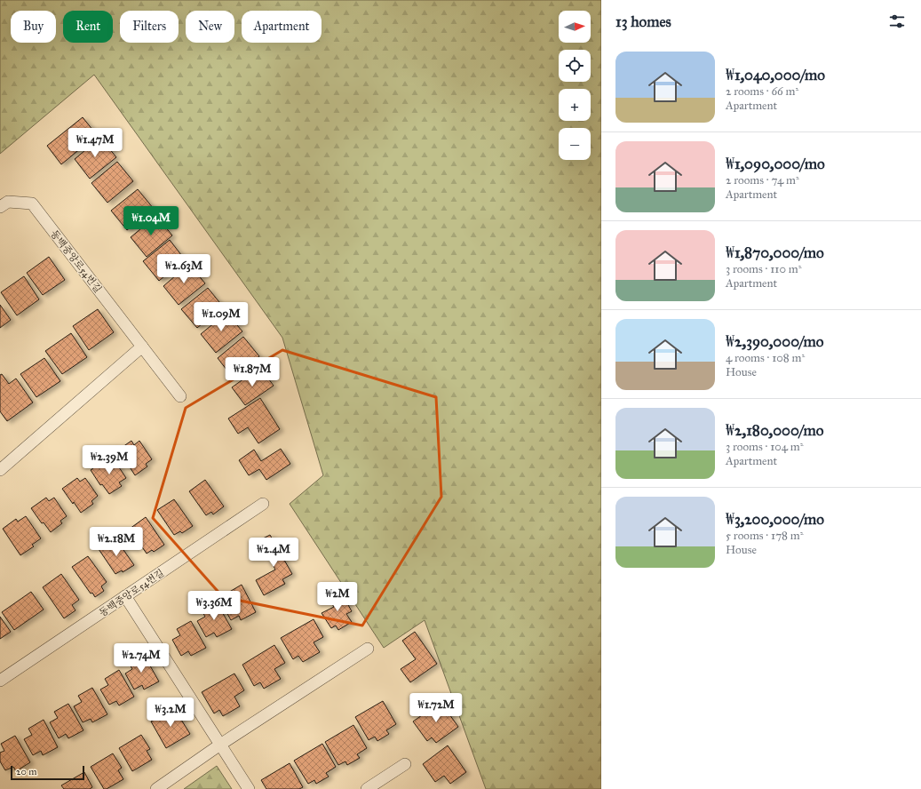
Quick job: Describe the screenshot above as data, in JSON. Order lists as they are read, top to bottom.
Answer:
{
  "streets": {
    "lane": ["동백중앙로54번길"]
  },
  "scale_bar": "20 m",
  "north": "right",
  "page": {
    "heading": "13 homes",
    "map_buttons": ["+", "−"],
    "chip": [
      "Buy",
      "Rent",
      "Filters",
      "New",
      "Apartment"
    ],
    "list": [
      {
        "name": "₩1,040,000/mo",
        "note": "2 rooms · 66 m² · Apartment"
      },
      {
        "name": "₩1,090,000/mo",
        "note": "2 rooms · 74 m² · Apartment"
      },
      {
        "name": "₩1,870,000/mo",
        "note": "3 rooms · 110 m² · Apartment"
      },
      {
        "name": "₩2,390,000/mo",
        "note": "4 rooms · 108 m² · House"
      },
      {
        "name": "₩2,180,000/mo",
        "note": "3 rooms · 104 m² · Apartment"
      },
      {
        "name": "₩3,200,000/mo",
        "note": "5 rooms · 178 m² · House"
      }
    ],
    "price": [
      "₩1.47M",
      "₩1.04M",
      "₩2.63M",
      "₩1.09M",
      "₩1.87M",
      "₩2.39M",
      "₩2.18M",
      "₩2.4M",
      "₩2M",
      "₩3.36M",
      "₩2.74M",
      "₩1.72M",
      "₩3.2M"
    ],
    "scale": "20 m"
  }
}
